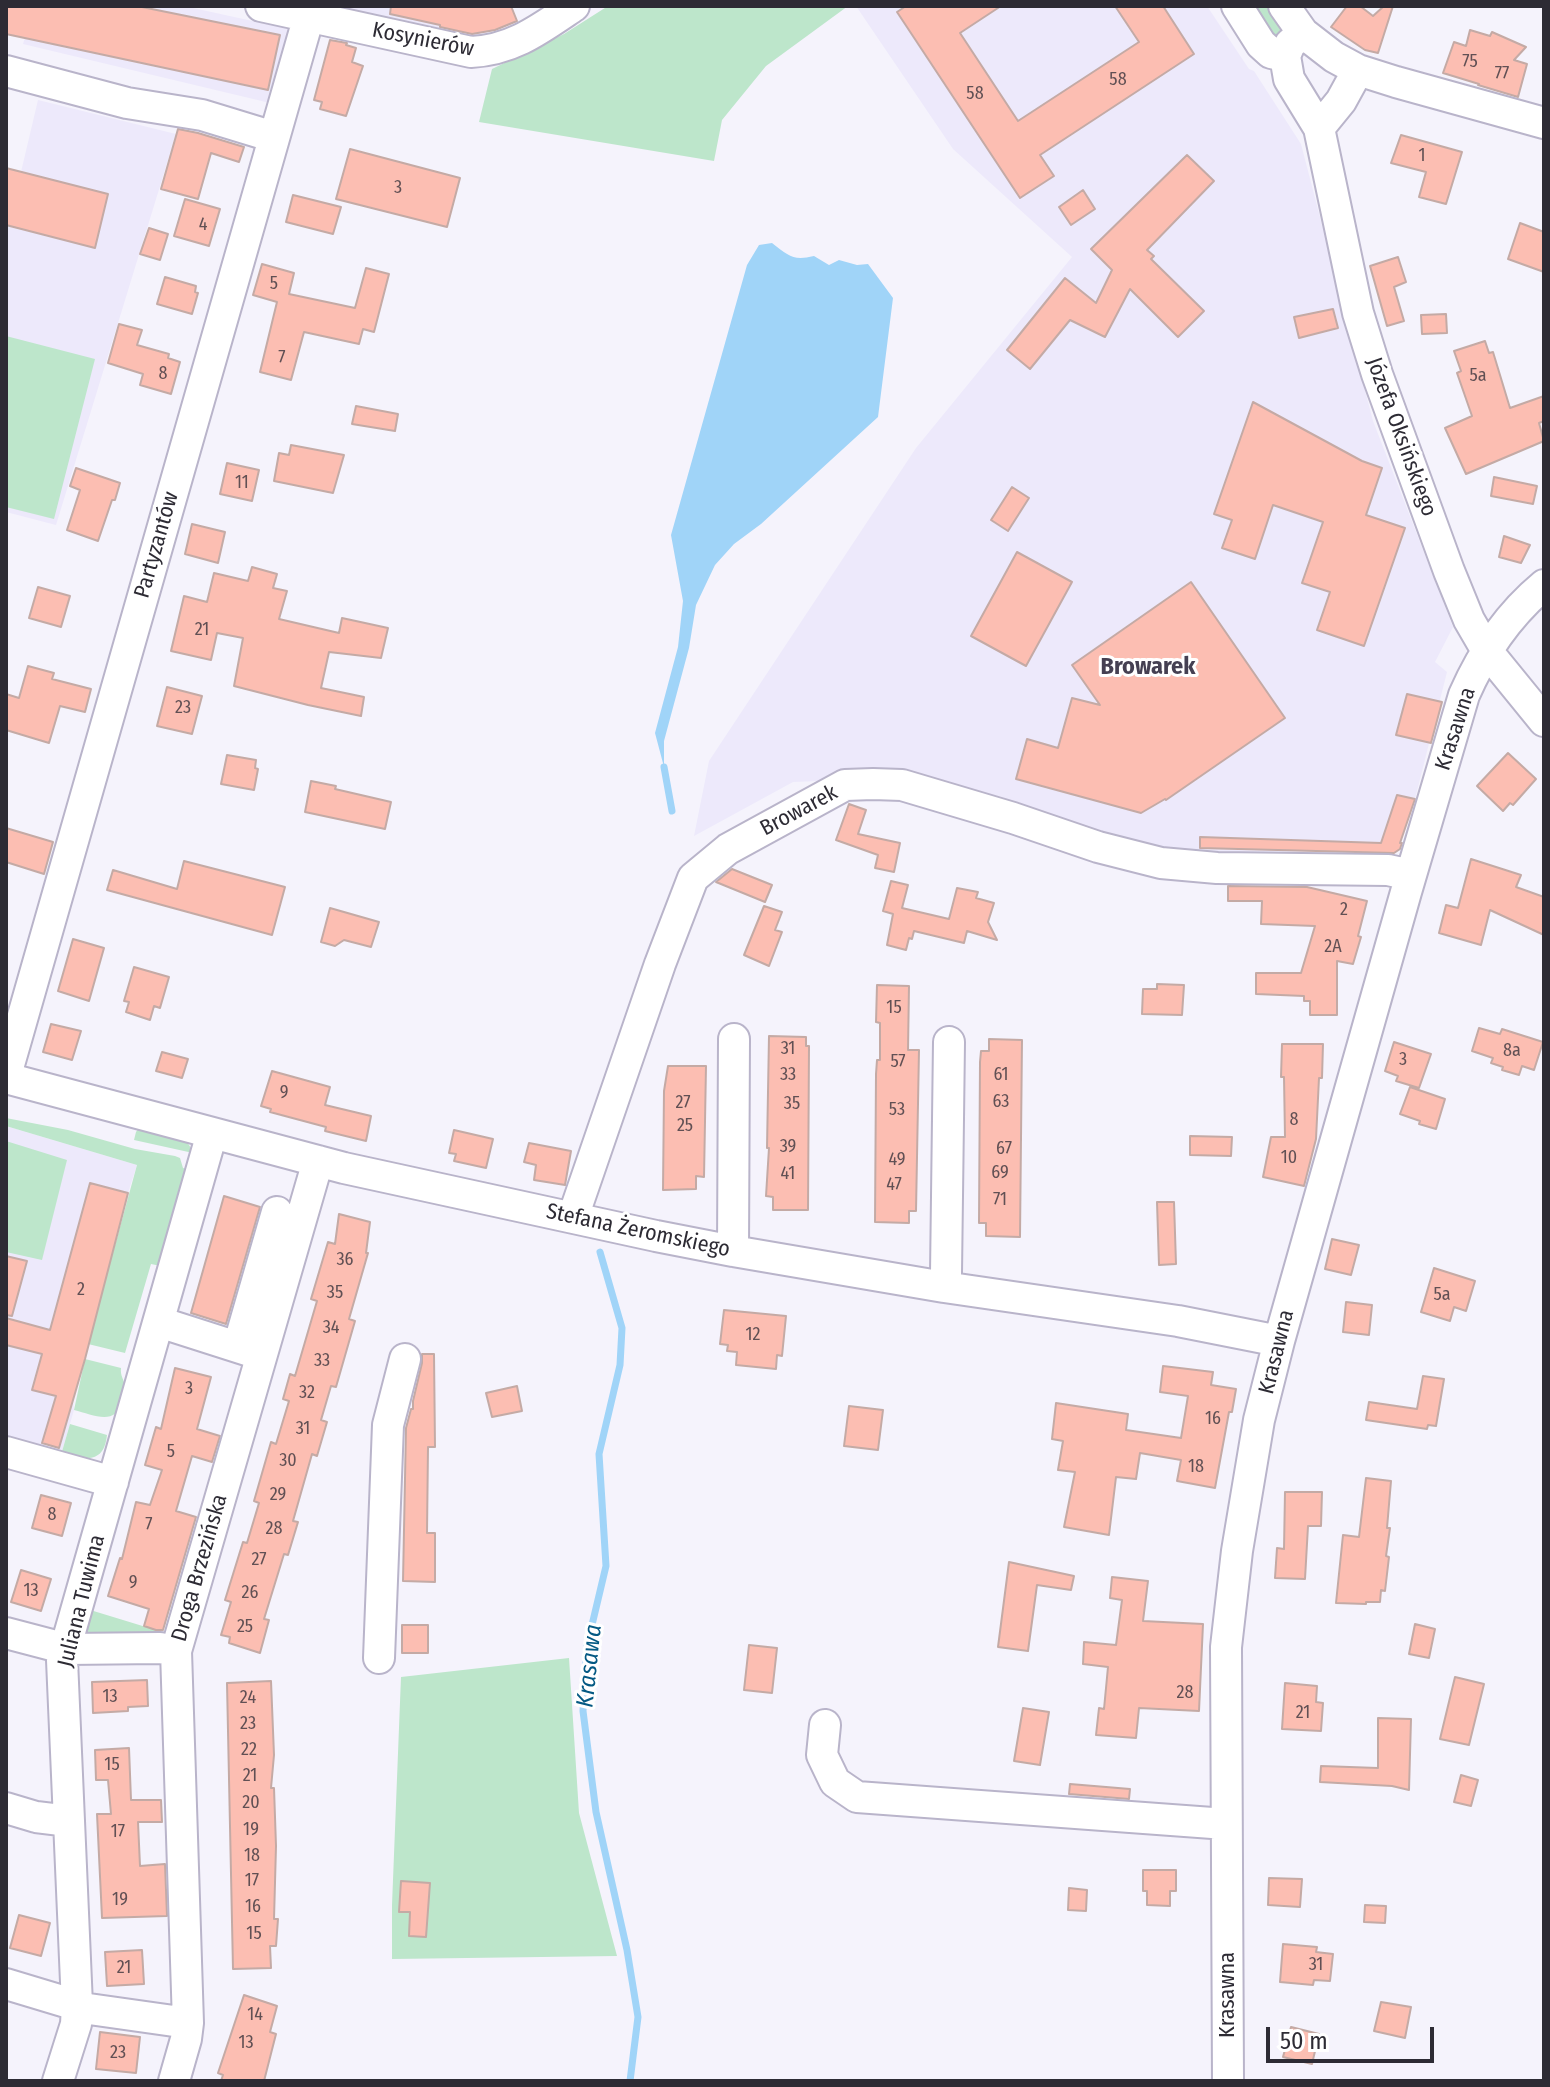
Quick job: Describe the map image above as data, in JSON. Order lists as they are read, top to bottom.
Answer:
{
  "streets": {
    "street": [
      "Kosynierów",
      "Józefa Oksińskiego",
      "Partyzantów",
      "Krasawna",
      "Browarek",
      "Stefana Żeromskiego",
      "Droga Brzezińska",
      "Juliana Tuwima"
    ]
  },
  "crossings": [
    ["Kosynierów", "Partyzantów"],
    ["Józefa Oksińskiego", "Krasawna"],
    ["Partyzantów", "Stefana Żeromskiego"],
    ["Krasawna", "Browarek"],
    ["Krasawna", "Stefana Żeromskiego"],
    ["Browarek", "Stefana Żeromskiego"],
    ["Stefana Żeromskiego", "Droga Brzezińska"],
    ["Stefana Żeromskiego", "Juliana Tuwima"]
  ],
  "districts": ["Browarek"],
  "water": ["Krasawa"],
  "house_numbers": [
    "75",
    "77",
    "58",
    "58",
    "1",
    "3",
    "4",
    "5",
    "7",
    "8",
    "5a",
    "11",
    "21",
    "23",
    "2",
    "2A",
    "15",
    "31",
    "8a",
    "3",
    "57",
    "33",
    "61",
    "9",
    "63",
    "27",
    "35",
    "53",
    "8",
    "25",
    "39",
    "67",
    "10",
    "49",
    "69",
    "41",
    "47",
    "71",
    "36",
    "2",
    "35",
    "5a",
    "34",
    "12",
    "33",
    "3",
    "32",
    "16",
    "31",
    "5",
    "30",
    "18",
    "29",
    "8",
    "7",
    "28",
    "27",
    "9",
    "13",
    "26",
    "25",
    "28",
    "13",
    "24",
    "21",
    "23",
    "22",
    "15",
    "21",
    "20",
    "19",
    "17",
    "18",
    "17",
    "19",
    "16",
    "15",
    "31",
    "21",
    "14",
    "13",
    "23"
  ],
  "scale_bar": "50 m"
}
